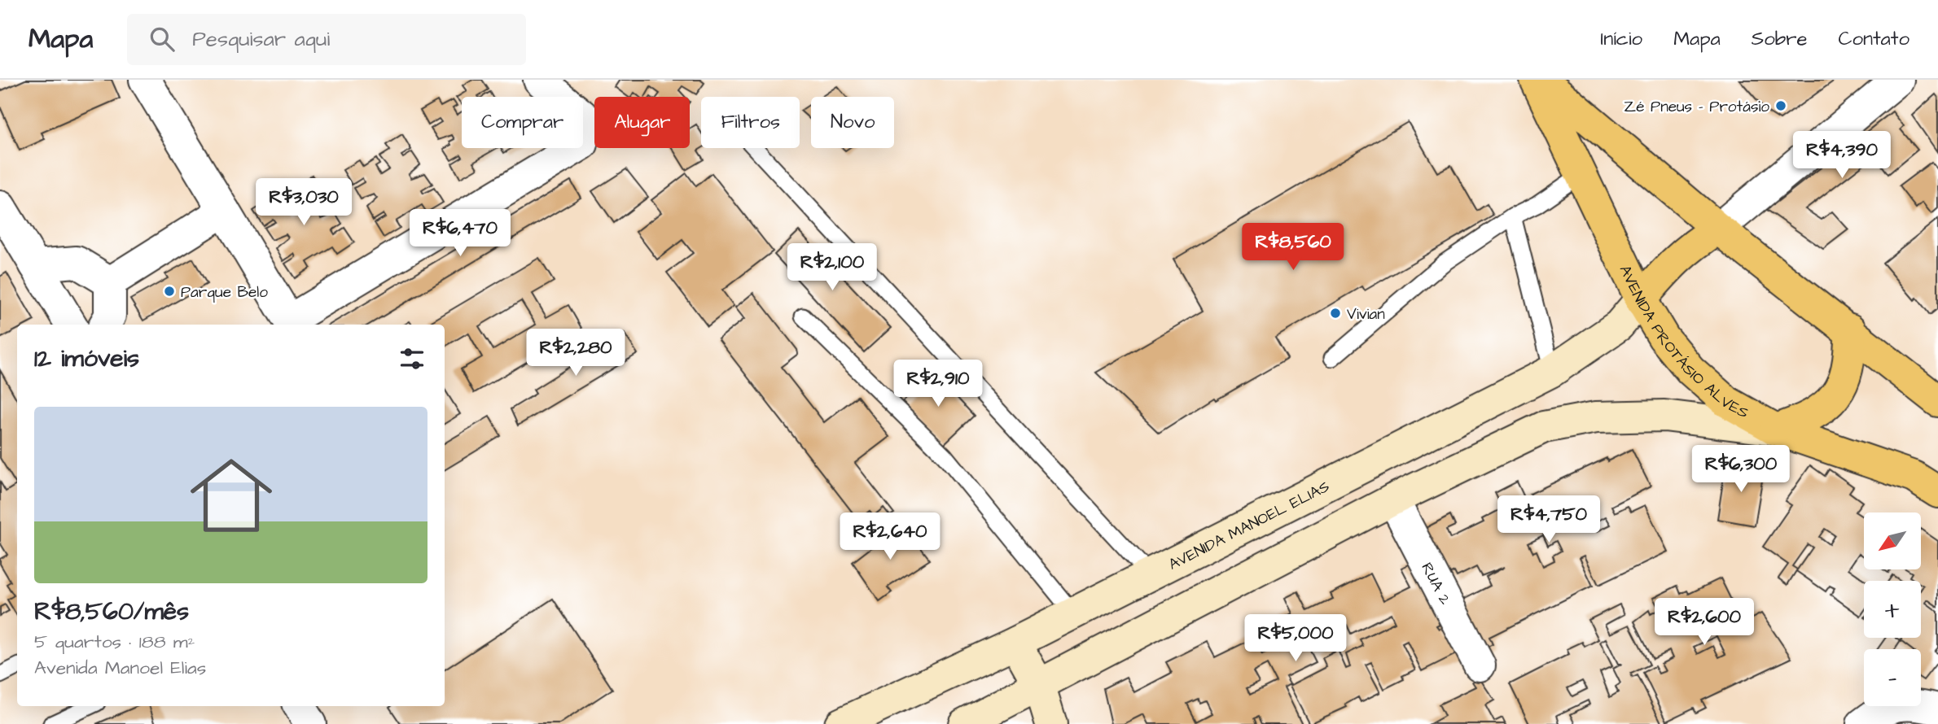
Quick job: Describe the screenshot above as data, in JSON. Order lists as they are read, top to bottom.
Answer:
{
  "streets": {
    "main road": ["AVENIDA PROTÁSIO ALVES", "AVENIDA MANOEL ELIAS"],
    "street": ["RUA 2"]
  },
  "crossings": [
    ["AVENIDA PROTÁSIO ALVES", "AVENIDA MANOEL ELIAS"]
  ],
  "places": ["Zé Pneus - Protásio", "Parque Belo", "Vivian"],
  "north": "bottom left",
  "page": {
    "header": "Mapa",
    "search": "Pesquisar aqui",
    "nav": [
      "Início",
      "Mapa",
      "Sobre",
      "Contato"
    ],
    "chip": [
      "Comprar",
      "Alugar",
      "Filtros",
      "Novo"
    ],
    "price": [
      "R$4,390",
      "R$3,030",
      "R$6,470",
      "R$8,560",
      "R$2,100",
      "R$2,280",
      "R$2,910",
      "R$6,300",
      "R$4,750",
      "R$2,640",
      "R$2,600",
      "R$5,000"
    ],
    "heading": "12 imóveis",
    "list": [
      {
        "name": "R$8,560/mês",
        "note": "5 quartos · 188 m² · Avenida Manoel Elias"
      }
    ],
    "map_buttons": ["+", "−"]
  }
}
